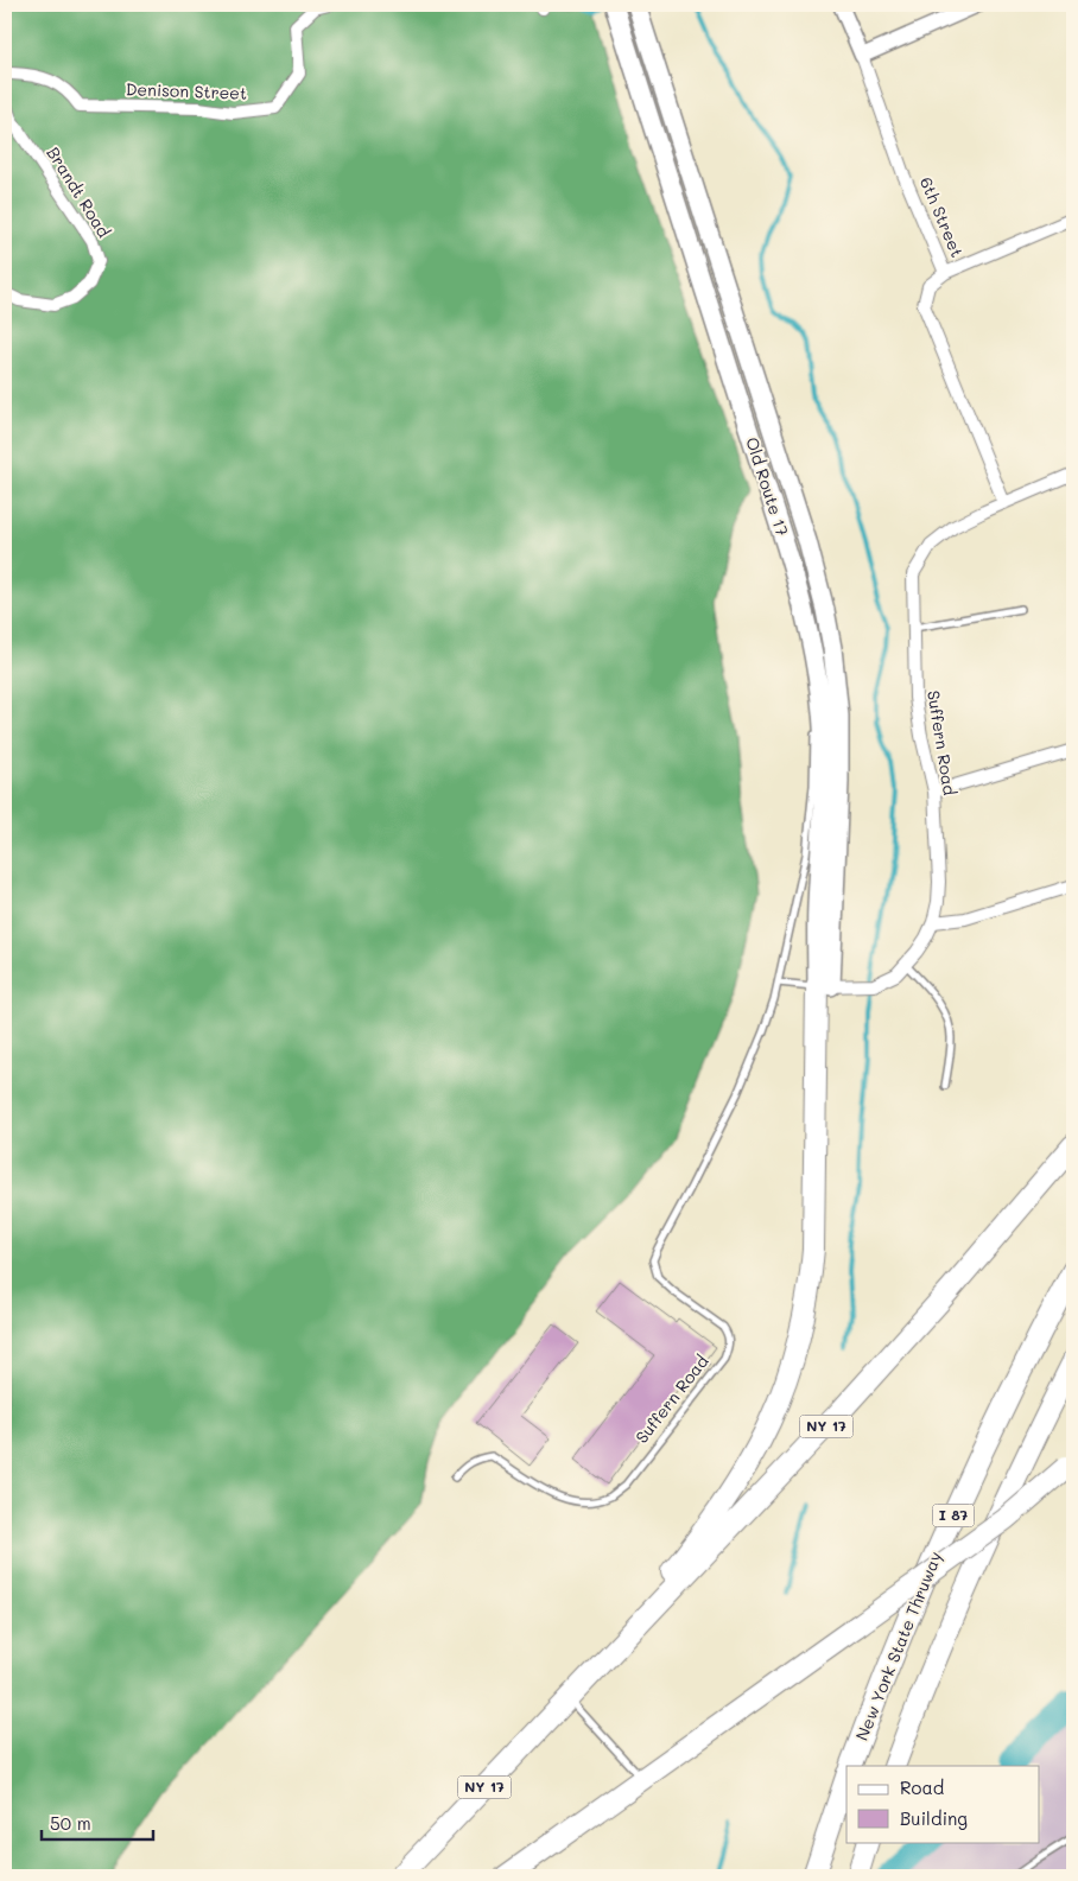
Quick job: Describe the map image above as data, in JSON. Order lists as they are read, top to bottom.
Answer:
{
  "streets": {
    "highway": ["NY 17", "I 87", "New York State Thruway"],
    "main road": ["Old Route 17"],
    "street": [
      "Denison Street",
      "Brandt Road",
      "6th Street",
      "Suffern Road"
    ]
  },
  "crossings": [
    ["6th Street", "Suffern Road"],
    ["Old Route 17", "Suffern Road"]
  ],
  "legend": ["Road", "Building"],
  "scale_bar": "50 m"
}
